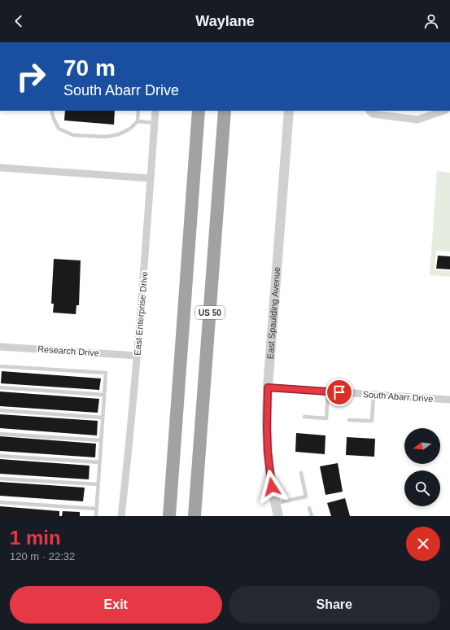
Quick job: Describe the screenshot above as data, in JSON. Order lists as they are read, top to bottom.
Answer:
{
  "streets": {
    "highway": ["US 50"],
    "street": [
      "East Enterprise Drive",
      "East Spaulding Avenue",
      "Research Drive",
      "South Abarr Drive"
    ]
  },
  "crossings": [
    ["East Enterprise Drive", "Research Drive"],
    ["East Spaulding Avenue", "South Abarr Drive"]
  ],
  "north": "left",
  "page": {
    "header": "Waylane",
    "turn": ["70 m", "South Abarr Drive"],
    "heading": ["1 min", "120 m · 22:32"],
    "buttons": ["Exit", "Share"]
  }
}
